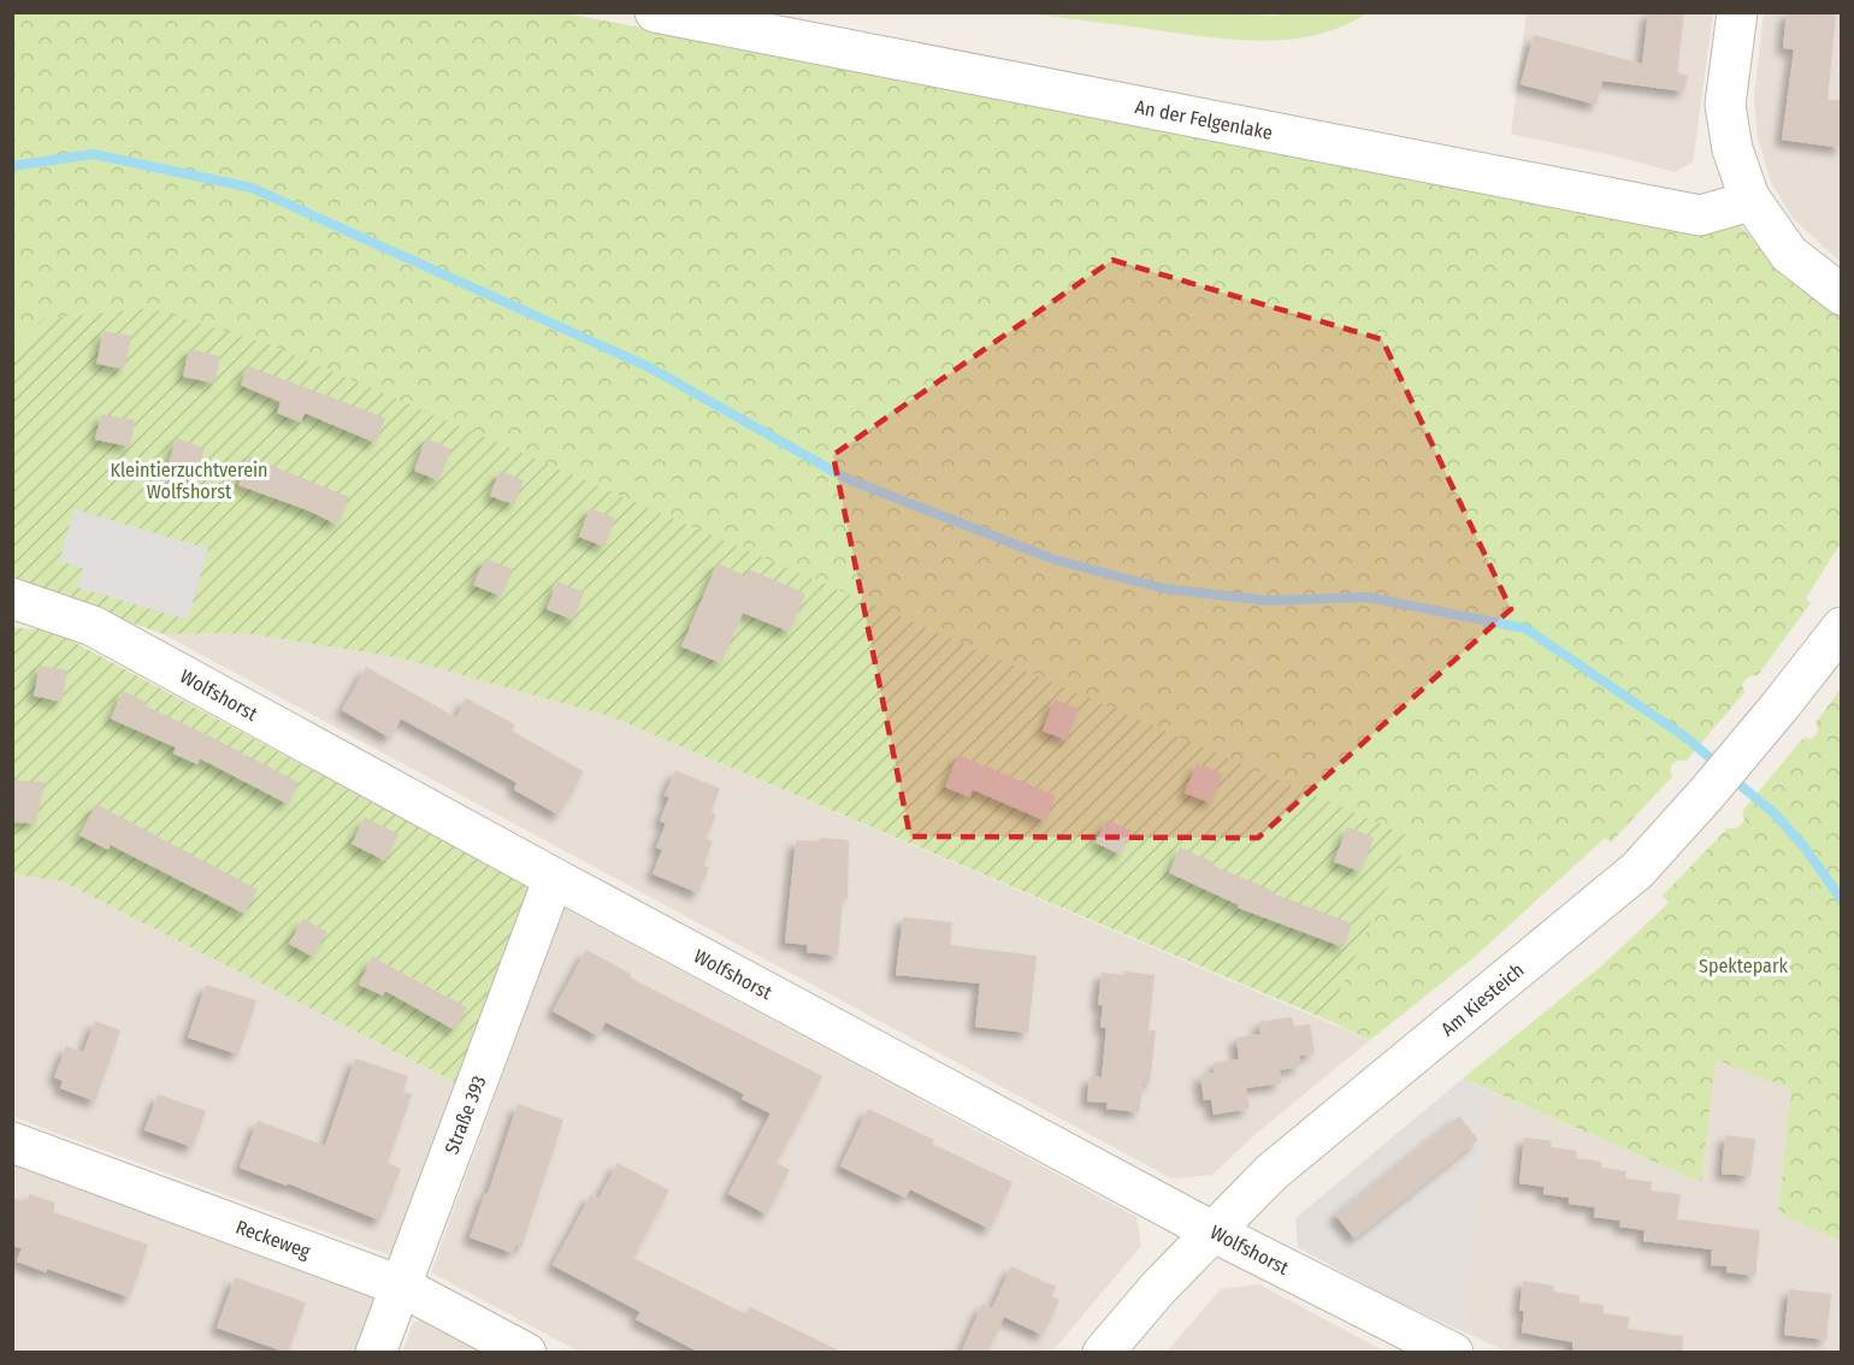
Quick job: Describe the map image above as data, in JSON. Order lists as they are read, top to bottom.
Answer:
{
  "streets": {
    "street": [
      "An der Felgenlake",
      "Wolfshorst",
      "Am Kiesteich",
      "Straße 393",
      "Reckeweg"
    ]
  },
  "crossings": [
    ["Wolfshorst", "Am Kiesteich"],
    ["Wolfshorst", "Straße 393"],
    ["Straße 393", "Reckeweg"]
  ],
  "parks": ["Kleintierzuchtverein Wolfshorst", "Spektepark"]
}
